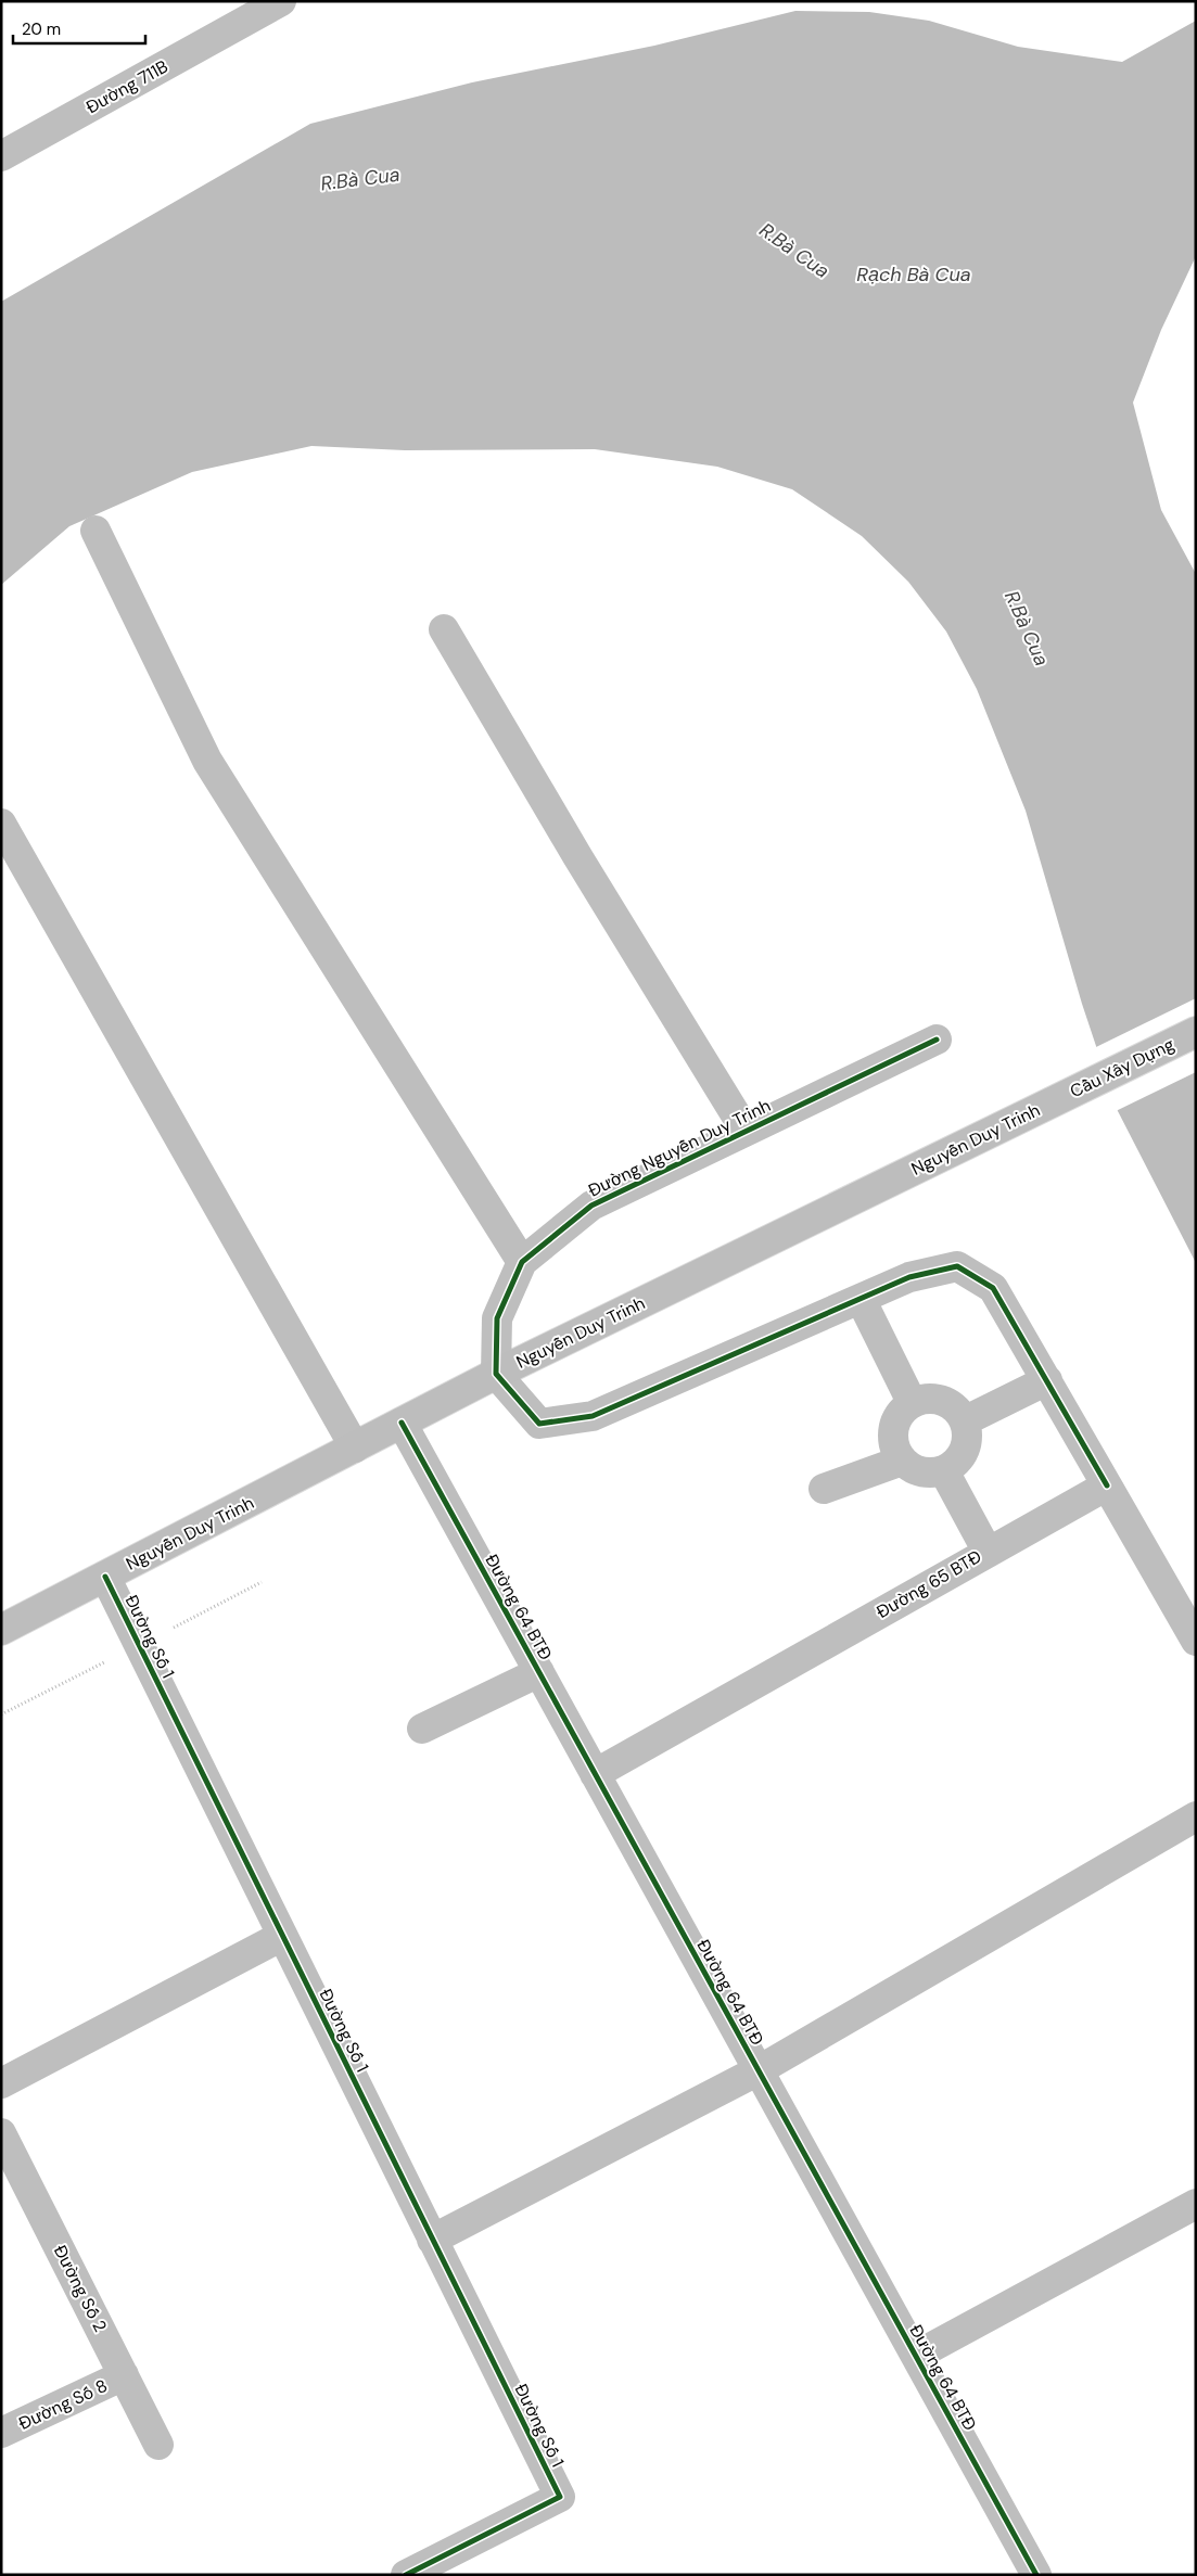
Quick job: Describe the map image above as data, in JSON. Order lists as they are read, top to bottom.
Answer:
{
  "streets": {
    "main road": ["Cầu Xây Dựng", "Nguyễn Duy Trinh"],
    "street": [
      "Đường 711B",
      "Đường Nguyễn Duy Trinh",
      "Đường 65 BTĐ",
      "Đường 64 BTĐ",
      "Đường Số 1",
      "Đường Số 2",
      "Đường Số 8"
    ]
  },
  "crossings": [
    ["Cầu Xây Dựng", "Nguyễn Duy Trinh"],
    ["Nguyễn Duy Trinh", "Đường Nguyễn Duy Trinh"],
    ["Nguyễn Duy Trinh", "Đường 64 BTĐ"],
    ["Nguyễn Duy Trinh", "Đường Số 1"],
    ["Đường 65 BTĐ", "Đường 64 BTĐ"],
    ["Đường Số 2", "Đường Số 8"]
  ],
  "water": ["R.Bà Cua", "Rạch Bà Cua"],
  "scale_bar": "20 m"
}
